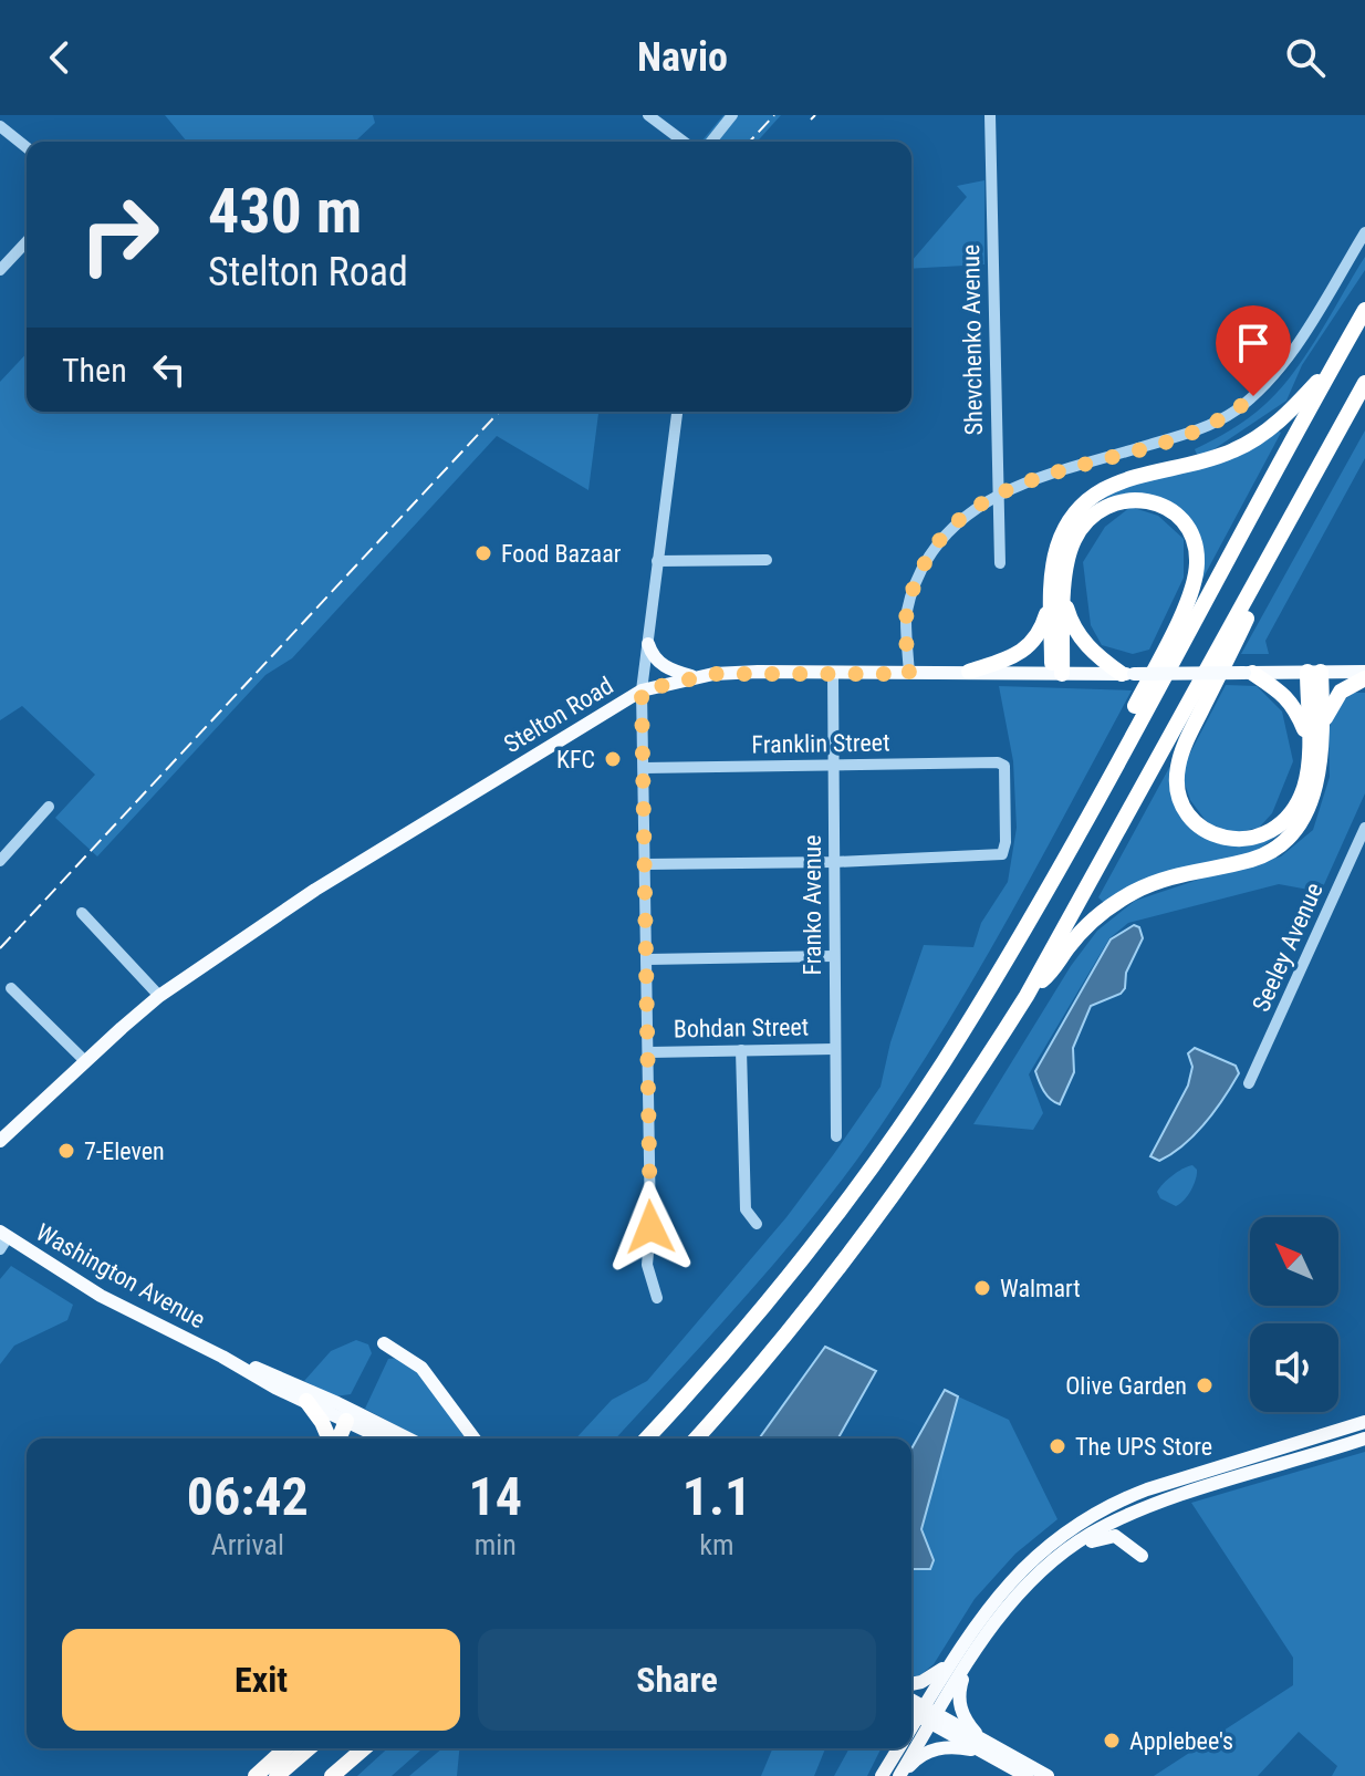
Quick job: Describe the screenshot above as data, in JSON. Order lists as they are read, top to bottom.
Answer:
{
  "streets": {
    "main road": ["Stelton Road", "Washington Avenue"],
    "street": [
      "Shevchenko Avenue",
      "Franklin Street",
      "Franko Avenue",
      "Seeley Avenue",
      "Bohdan Street"
    ]
  },
  "crossings": [
    ["Stelton Road", "Franko Avenue"],
    ["Franklin Street", "Franko Avenue"],
    ["Franko Avenue", "Bohdan Street"]
  ],
  "places": [
    "Food Bazaar",
    "KFC",
    "7-Eleven",
    "Walmart",
    "Olive Garden",
    "The UPS Store",
    "Applebee's"
  ],
  "north": "top left",
  "page": {
    "header": "Navio",
    "turn": ["430 m", "Stelton Road"],
    "then": "Then",
    "eta": [
      "06:42",
      "Arrival",
      "14",
      "min",
      "1.1",
      "km"
    ],
    "buttons": ["Exit", "Share"]
  }
}
